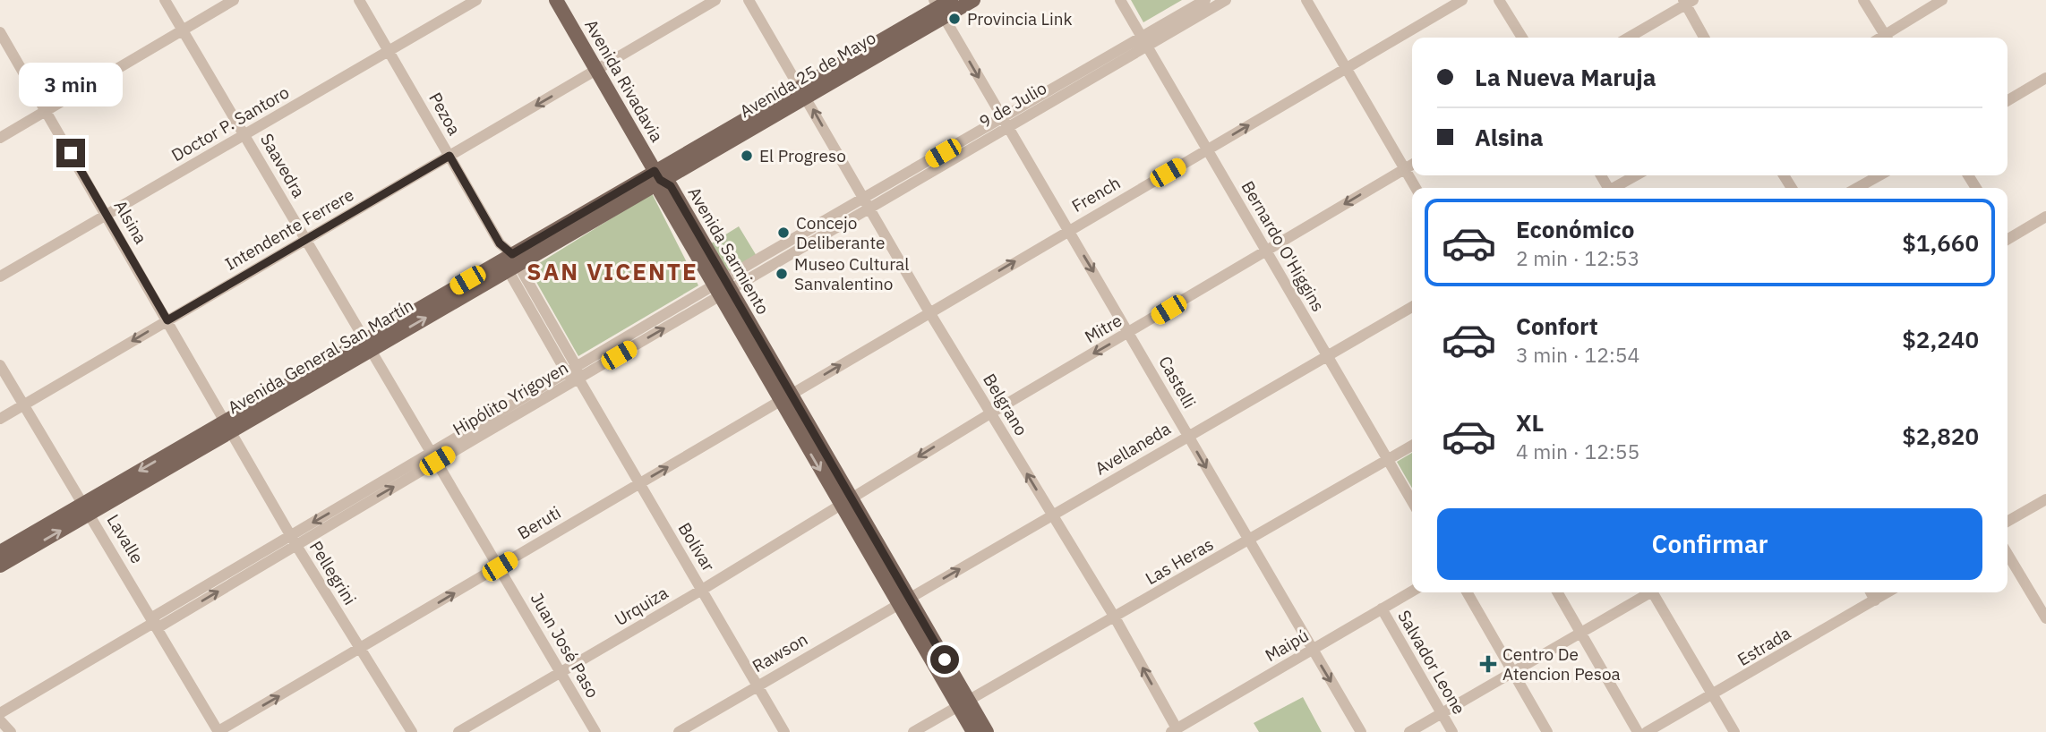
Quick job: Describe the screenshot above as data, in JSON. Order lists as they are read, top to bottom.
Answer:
{
  "streets": {
    "main road": [
      "Avenida 25 de Mayo",
      "Avenida Rivadavia",
      "Avenida Sarmiento",
      "Avenida General San Martín"
    ],
    "street": [
      "9 de Julio",
      "Pezoa",
      "Doctor P. Santoro",
      "Saavedra",
      "French",
      "Alsina",
      "Intendente Ferrere",
      "Bernardo O'Higgins",
      "Mitre",
      "Castelli",
      "Hipólito Yrigoyen",
      "Belgrano",
      "Avellaneda",
      "Beruti",
      "Lavalle",
      "Bolívar",
      "Las Heras",
      "Pellegrini",
      "Urquiza",
      "Juan José Paso",
      "Maipú",
      "Estrada",
      "Rawson",
      "Salvador Leone"
    ]
  },
  "crossings": [
    ["Avenida 25 de Mayo", "Avenida Rivadavia"],
    ["Avenida 25 de Mayo", "Avenida Sarmiento"],
    ["Avenida 25 de Mayo", "Avenida General San Martín"],
    ["Avenida 25 de Mayo", "Castelli"],
    ["Avenida 25 de Mayo", "Belgrano"],
    ["Avenida Rivadavia", "Intendente Ferrere"],
    ["Avenida Rivadavia", "Avenida Sarmiento"],
    ["Avenida Rivadavia", "Avenida General San Martín"],
    ["9 de Julio", "Bernardo O'Higgins"],
    ["9 de Julio", "Avenida Sarmiento"],
    ["9 de Julio", "Castelli"],
    ["9 de Julio", "Hipólito Yrigoyen"],
    ["9 de Julio", "Belgrano"],
    ["Pezoa", "Doctor P. Santoro"],
    ["Pezoa", "Intendente Ferrere"],
    ["Pezoa", "Bolívar"],
    ["Doctor P. Santoro", "Saavedra"],
    ["Doctor P. Santoro", "Alsina"],
    ["Saavedra", "Intendente Ferrere"],
    ["Saavedra", "Avenida General San Martín"],
    ["Saavedra", "Juan José Paso"],
    ["French", "Bernardo O'Higgins"],
    ["French", "Avenida Sarmiento"],
    ["French", "Castelli"],
    ["French", "Belgrano"],
    ["French", "Beruti"],
    ["Alsina", "Intendente Ferrere"],
    ["Alsina", "Avenida General San Martín"],
    ["Alsina", "Pellegrini"],
    ["Intendente Ferrere", "Lavalle"],
    ["Bernardo O'Higgins", "Mitre"],
    ["Bernardo O'Higgins", "Avellaneda"],
    ["Bernardo O'Higgins", "Las Heras"],
    ["Avenida Sarmiento", "Mitre"],
    ["Avenida Sarmiento", "Avenida General San Martín"],
    ["Avenida Sarmiento", "Hipólito Yrigoyen"],
    ["Avenida Sarmiento", "Avellaneda"],
    ["Avenida Sarmiento", "Beruti"],
    ["Avenida Sarmiento", "Las Heras"],
    ["Avenida Sarmiento", "Urquiza"],
    ["Avenida Sarmiento", "Rawson"],
    ["Mitre", "Castelli"],
    ["Mitre", "Belgrano"],
    ["Mitre", "Urquiza"],
    ["Avenida General San Martín", "Lavalle"],
    ["Avenida General San Martín", "Bolívar"],
    ["Avenida General San Martín", "Pellegrini"],
    ["Avenida General San Martín", "Juan José Paso"],
    ["Castelli", "Avellaneda"],
    ["Castelli", "Las Heras"],
    ["Castelli", "Maipú"],
    ["Hipólito Yrigoyen", "Lavalle"],
    ["Hipólito Yrigoyen", "Bolívar"],
    ["Hipólito Yrigoyen", "Pellegrini"],
    ["Hipólito Yrigoyen", "Juan José Paso"],
    ["Belgrano", "Avellaneda"],
    ["Belgrano", "Las Heras"],
    ["Belgrano", "Maipú"],
    ["Avellaneda", "Rawson"],
    ["Beruti", "Lavalle"],
    ["Beruti", "Bolívar"],
    ["Beruti", "Pellegrini"],
    ["Beruti", "Juan José Paso"],
    ["Bolívar", "Urquiza"],
    ["Bolívar", "Rawson"],
    ["Urquiza", "Juan José Paso"],
    ["Maipú", "Salvador Leone"]
  ],
  "one_way": [
    "French",
    "Intendente Ferrere",
    "Mitre",
    "Castelli",
    "Belgrano",
    "Beruti"
  ],
  "districts": ["SAN VICENTE"],
  "places": {
    "other": [
      "Provincia Link",
      "El Progreso",
      "Concejo Deliberante",
      "Museo Cultural Sanvalentino"
    ],
    "health": ["Centro De Atencion Pesoa"]
  },
  "page": {
    "banner": ["La Nueva Maruja", "Alsina"],
    "bubble": "3 min",
    "list": [
      {
        "name": "Económico",
        "note": "2 min · 12:53",
        "value": "$1,660"
      },
      {
        "name": "Confort",
        "note": "3 min · 12:54",
        "value": "$2,240"
      },
      {
        "name": "XL",
        "note": "4 min · 12:55",
        "value": "$2,820"
      }
    ],
    "buttons": "Confirmar"
  }
}
